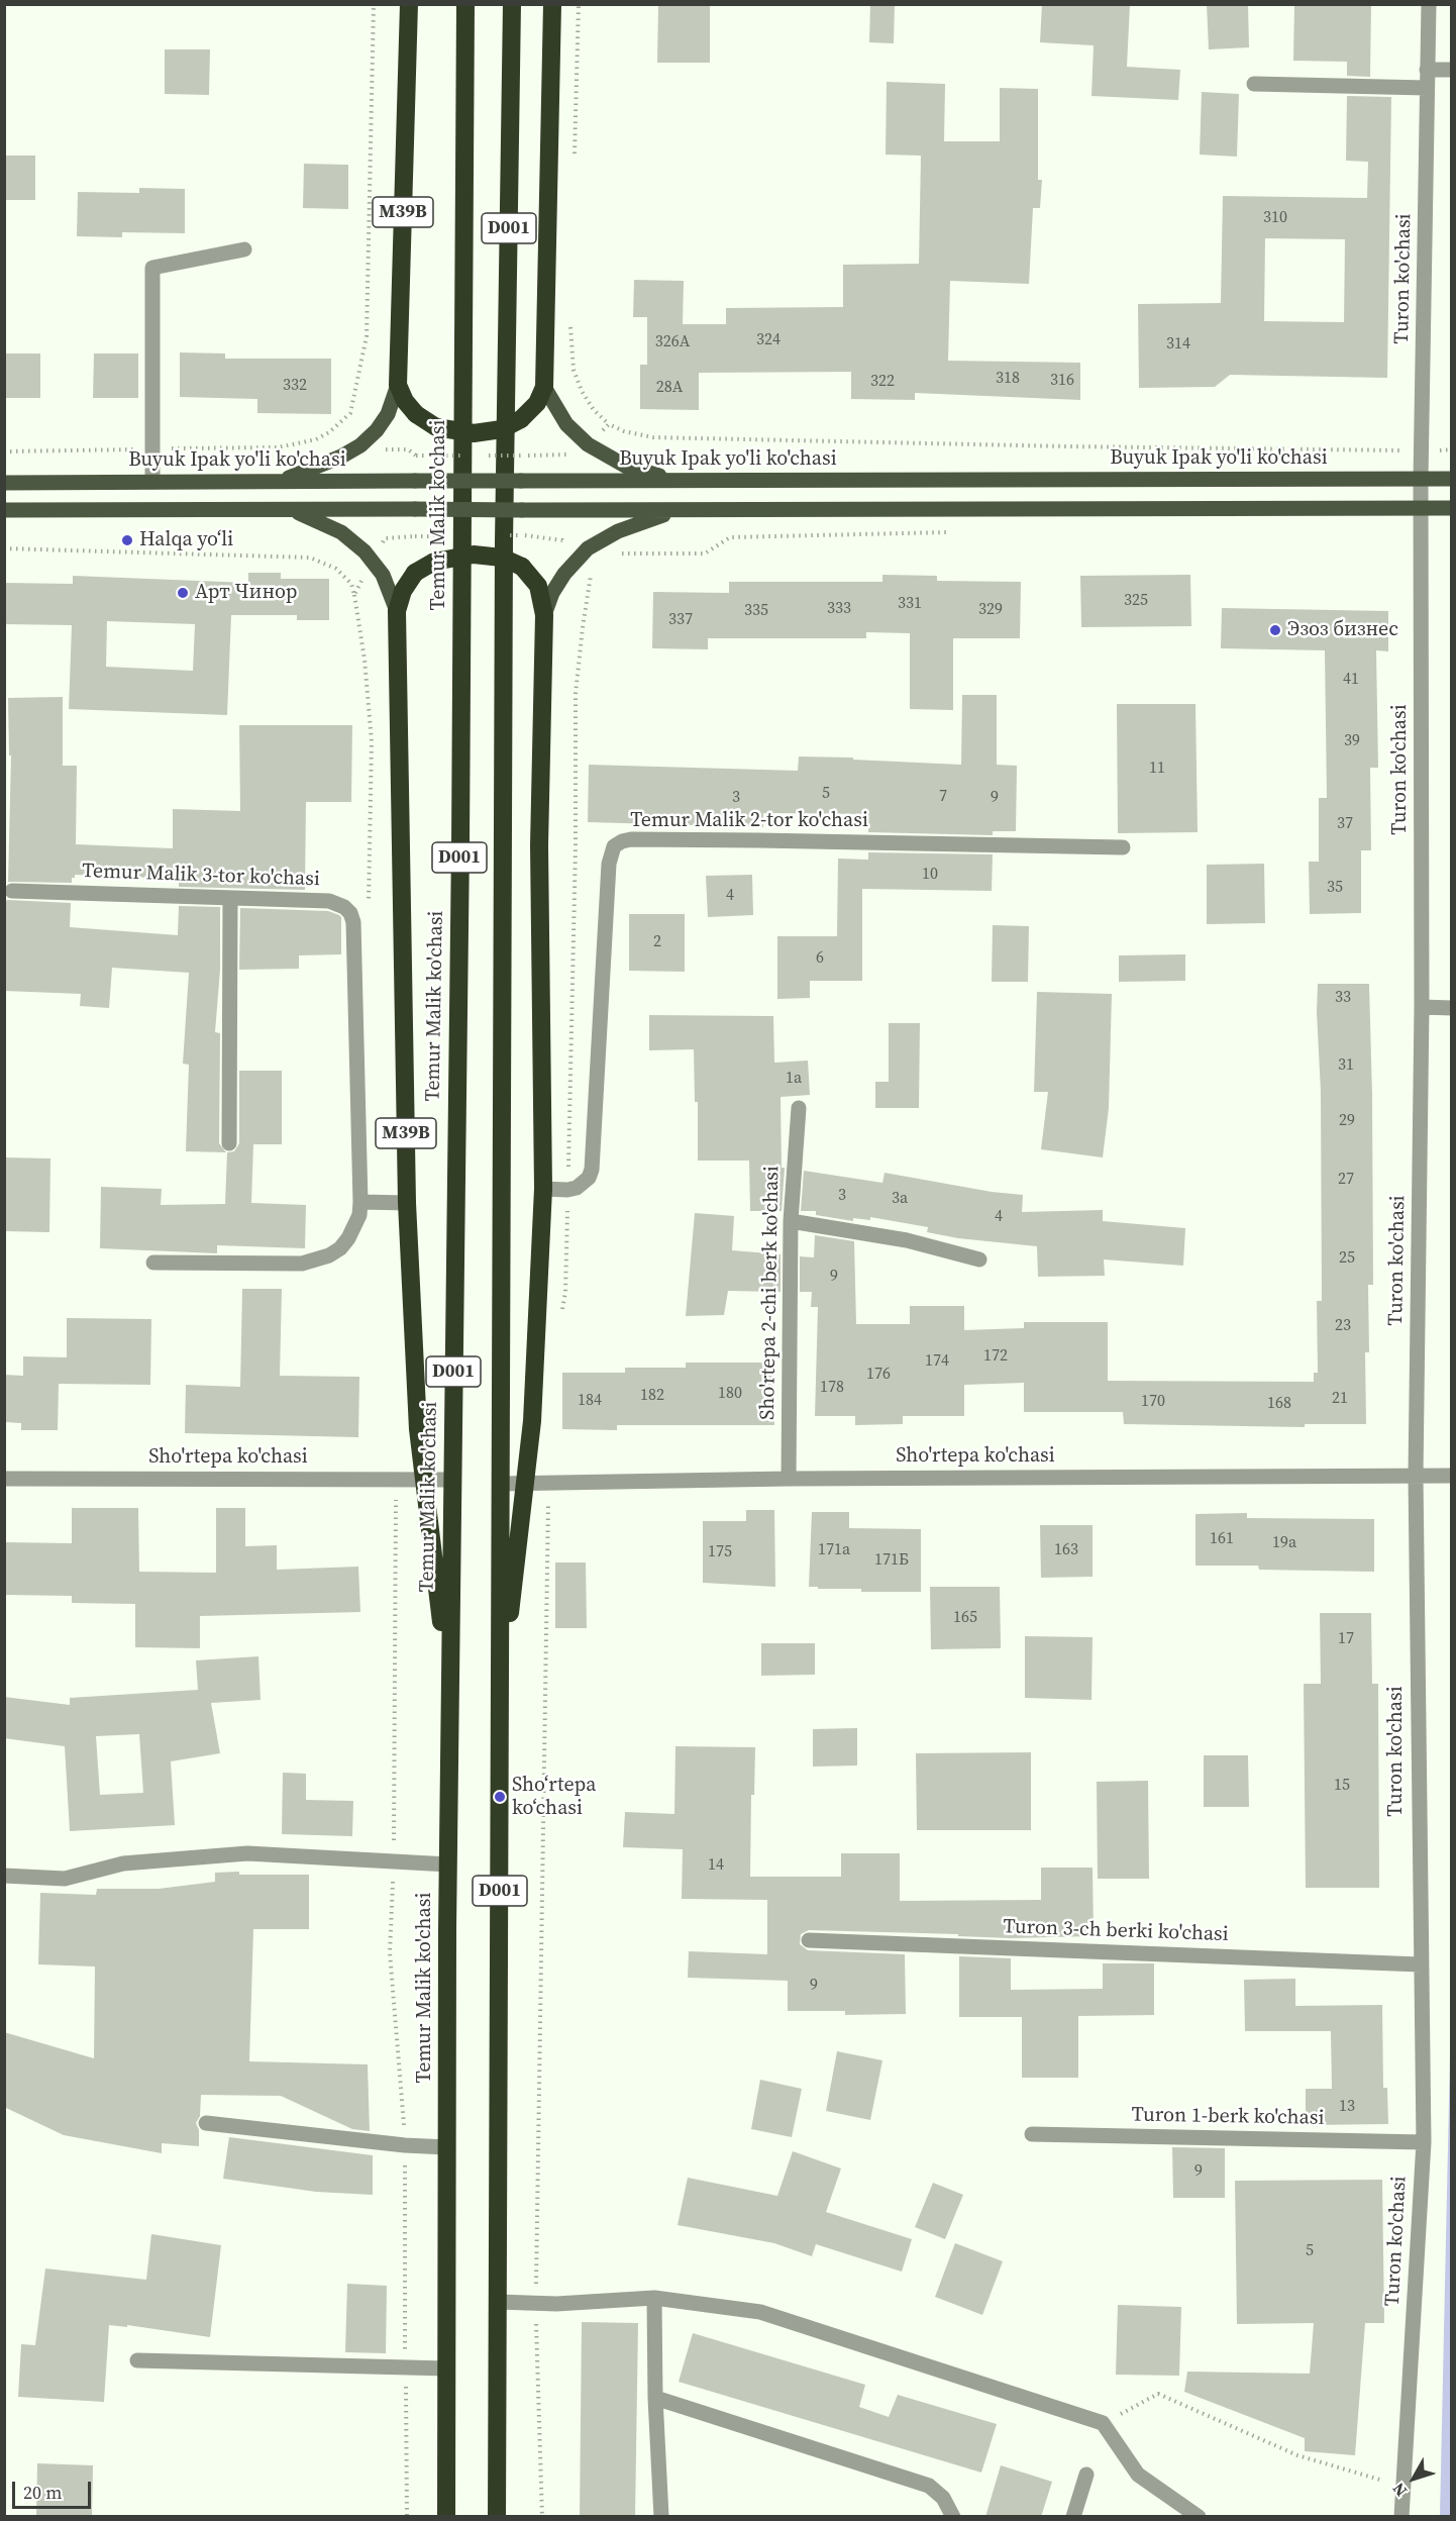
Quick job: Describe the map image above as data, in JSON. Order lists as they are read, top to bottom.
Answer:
{
  "streets": {
    "highway": ["M39B", "D001", "Temur Malik ko'chasi"],
    "main road": ["Buyuk Ipak yo'li ko'chasi"],
    "street": [
      "Turon ko'chasi",
      "Temur Malik 2-tor ko'chasi",
      "Temur Malik 3-tor ko'chasi",
      "Sho'rtepa 2-chi berk ko'chasi",
      "Sho'rtepa ko'chasi",
      "Turon 3-ch berki ko'chasi",
      "Turon 1-berk ko'chasi"
    ]
  },
  "crossings": [
    ["M39B", "Buyuk Ipak yo'li ko'chasi"],
    ["M39B", "Temur Malik ko'chasi"],
    ["M39B", "Sho'rtepa ko'chasi"],
    ["D001", "Sho'rtepa ko'chasi"],
    ["Turon ko'chasi", "Buyuk Ipak yo'li ko'chasi"],
    ["Turon ko'chasi", "Sho'rtepa ko'chasi"],
    ["Turon ko'chasi", "Turon 3-ch berki ko'chasi"],
    ["Turon ko'chasi", "Turon 1-berk ko'chasi"],
    ["Temur Malik ko'chasi", "Sho'rtepa ko'chasi"],
    ["Sho'rtepa 2-chi berk ko'chasi", "Sho'rtepa ko'chasi"]
  ],
  "places": [
    "Halqa yoʻli",
    "Арт Чинор",
    "Эзоз бизнес",
    "Shoʻrtepa koʻchasi"
  ],
  "house_numbers": [
    "310",
    "324",
    "326A",
    "314",
    "318",
    "316",
    "322",
    "332",
    "28A",
    "325",
    "331",
    "333",
    "329",
    "335",
    "337",
    "41",
    "39",
    "11",
    "5",
    "7",
    "3",
    "9",
    "37",
    "10",
    "35",
    "4",
    "2",
    "6",
    "33",
    "31",
    "1а",
    "29",
    "27",
    "3",
    "3а",
    "4",
    "25",
    "9",
    "23",
    "172",
    "174",
    "176",
    "178",
    "180",
    "182",
    "21",
    "184",
    "170",
    "168",
    "161",
    "19а",
    "171а",
    "163",
    "175",
    "171Б",
    "165",
    "17",
    "15",
    "14",
    "9",
    "13",
    "9",
    "5"
  ],
  "scale_bar": "20 m",
  "north": "bottom left"
}
